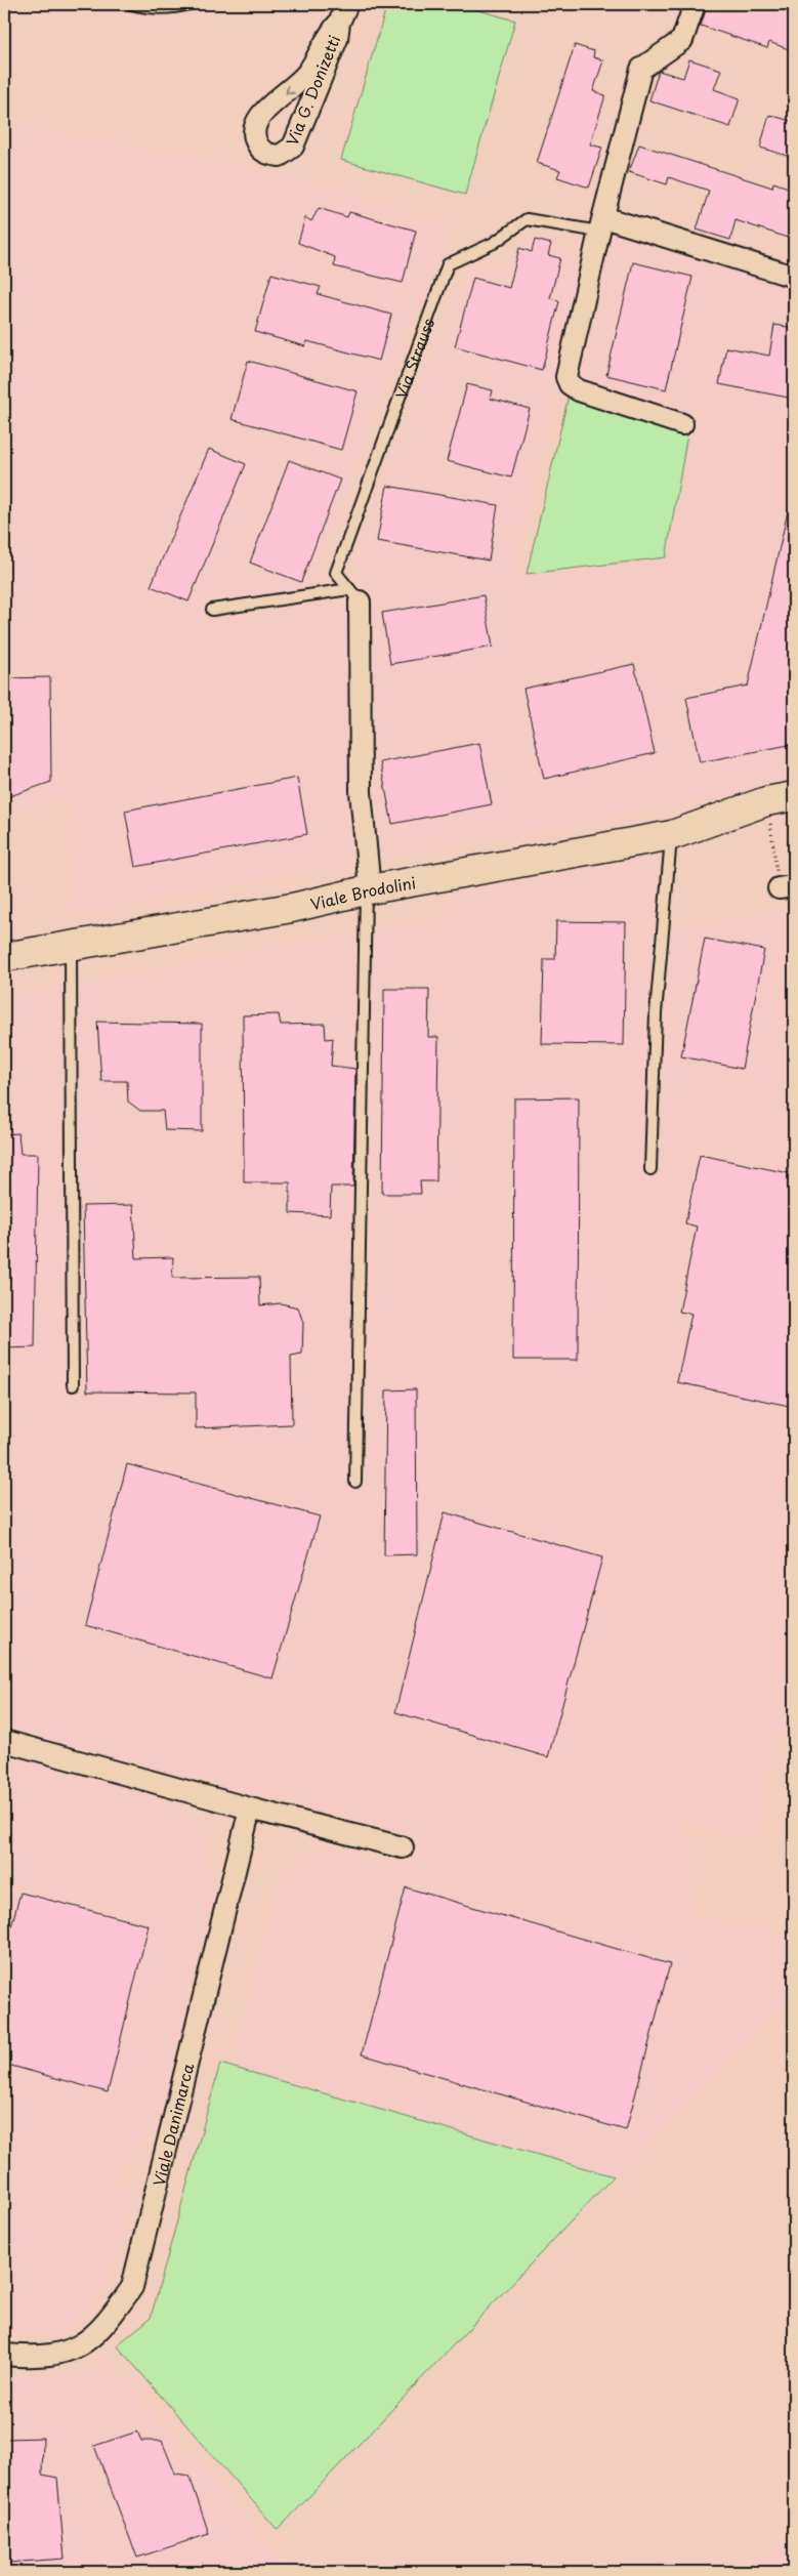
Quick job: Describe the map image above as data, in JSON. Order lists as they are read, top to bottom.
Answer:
{
  "streets": {
    "street": [
      "Via G. Donizetti",
      "Via Strauss",
      "Viale Brodolini",
      "Viale Danimarca"
    ]
  }
}
